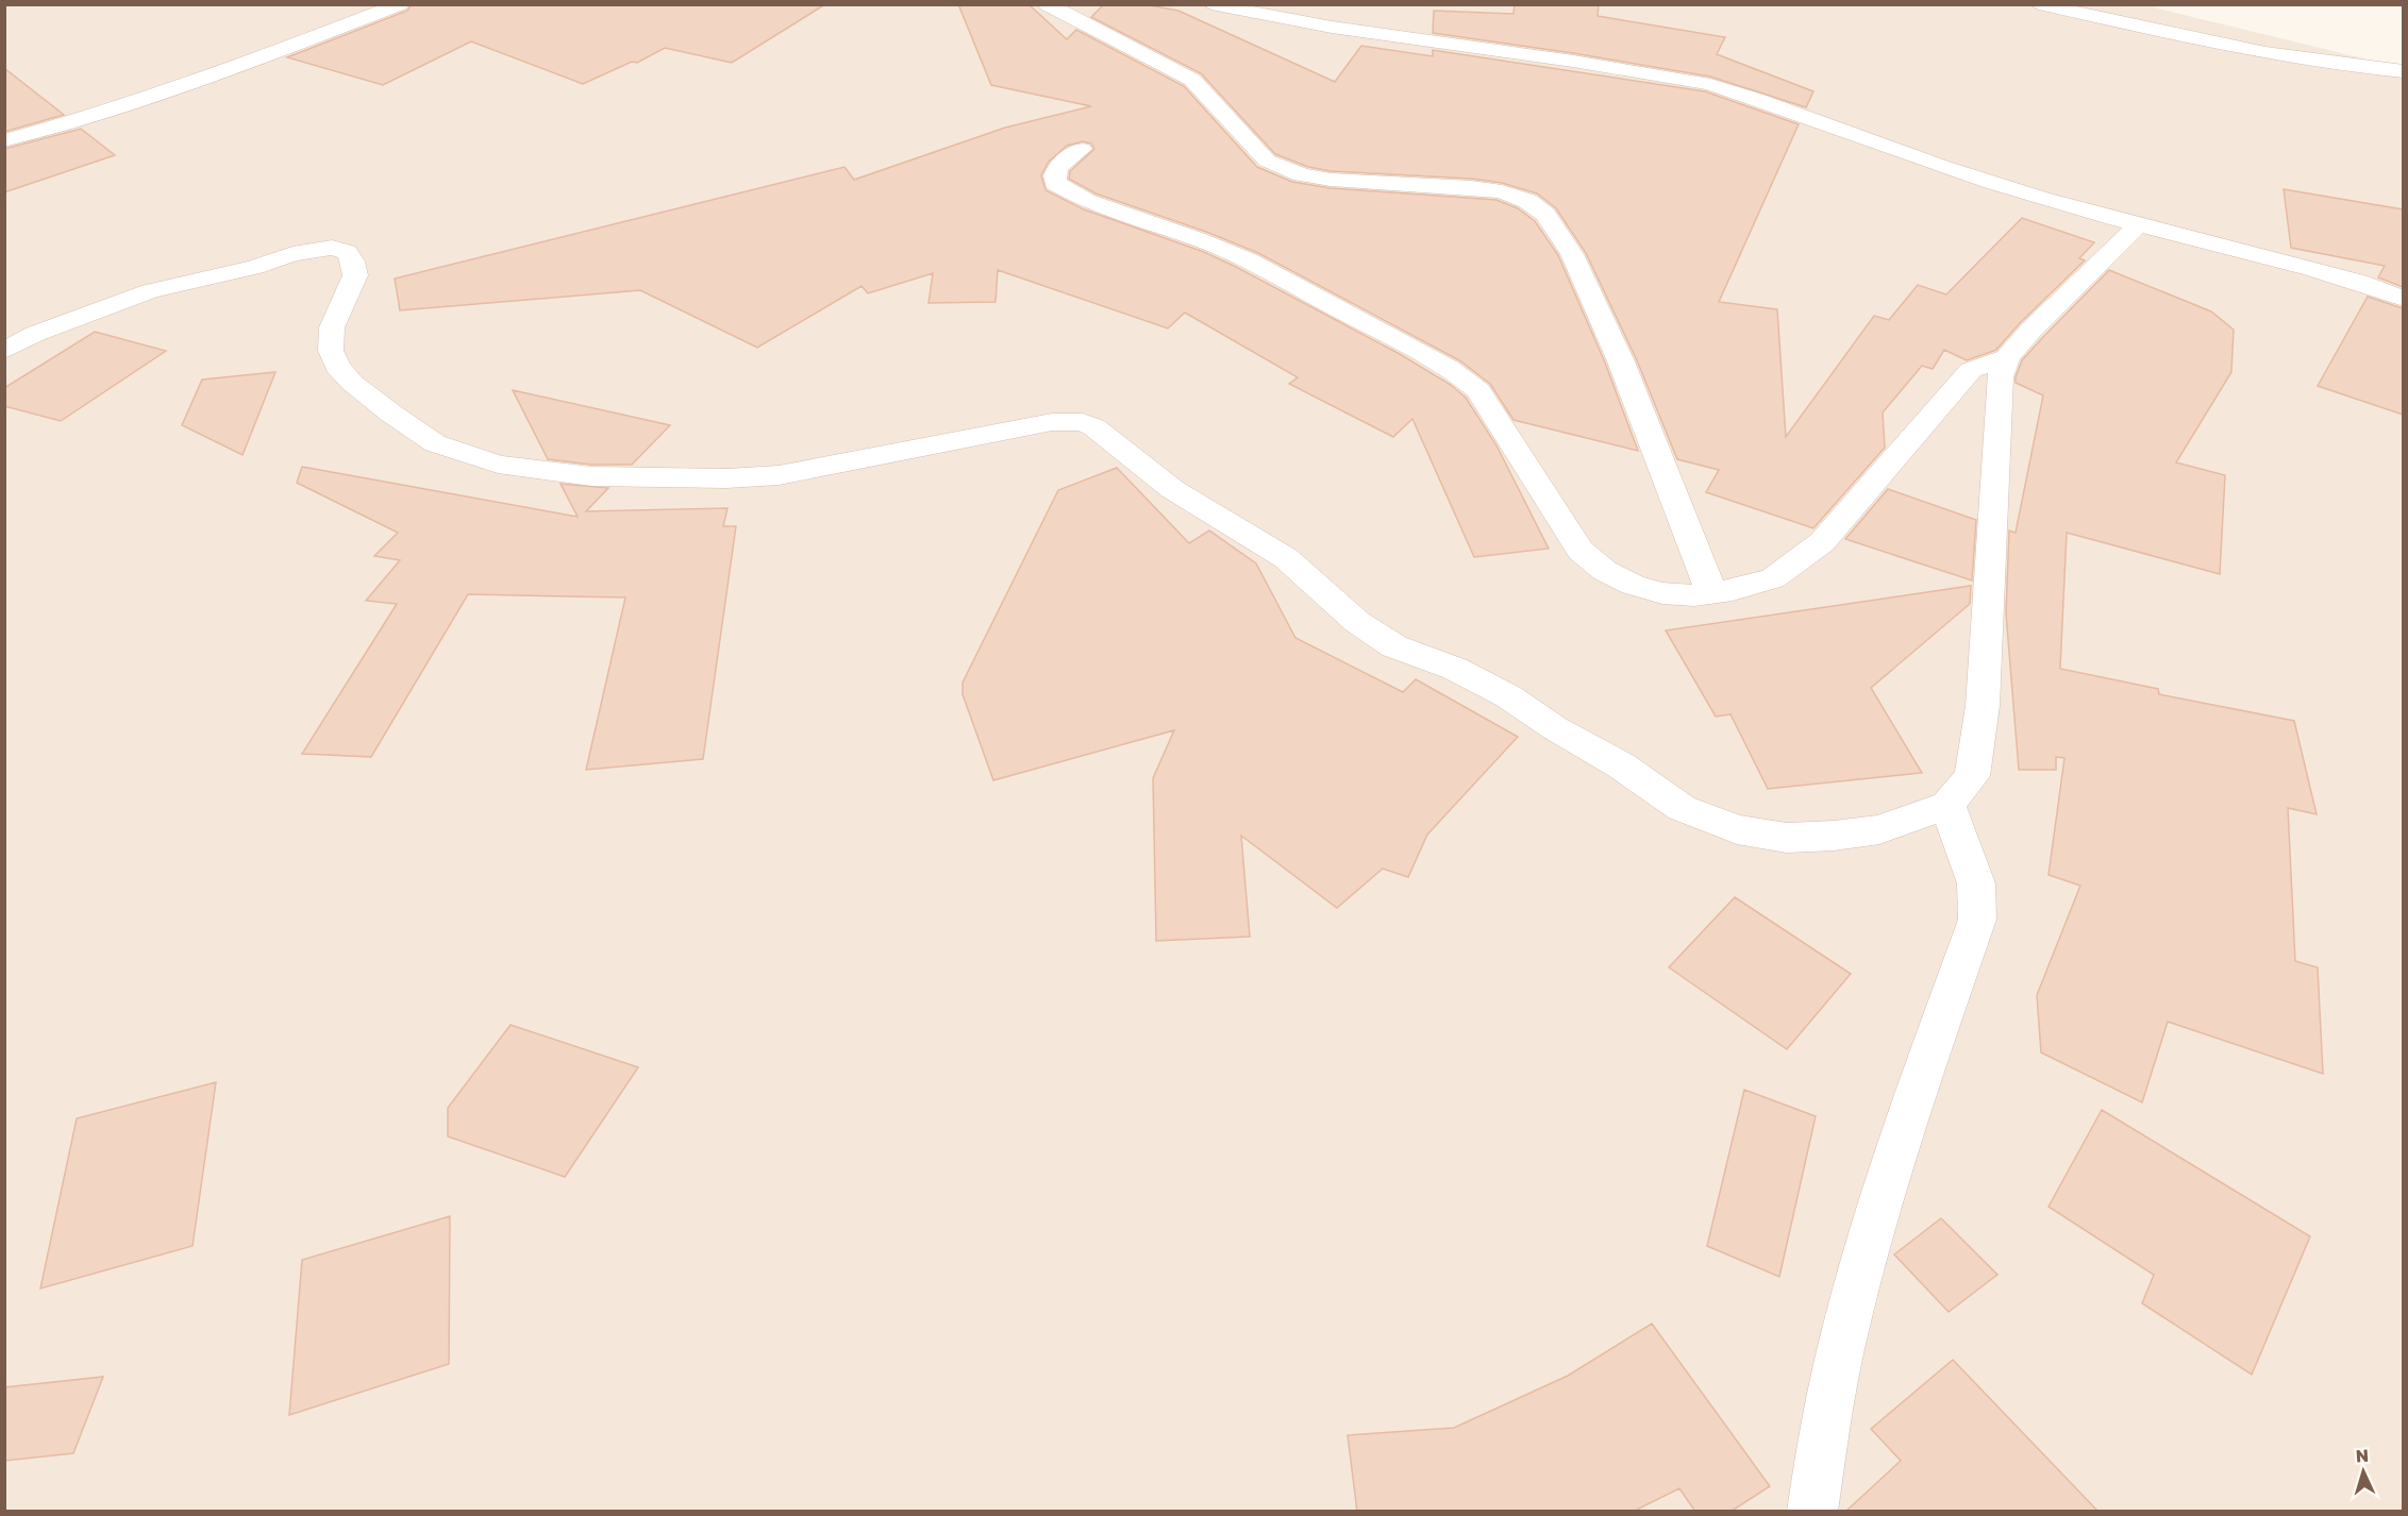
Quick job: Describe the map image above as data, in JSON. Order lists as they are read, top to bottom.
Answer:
{
  "north": "top"
}
